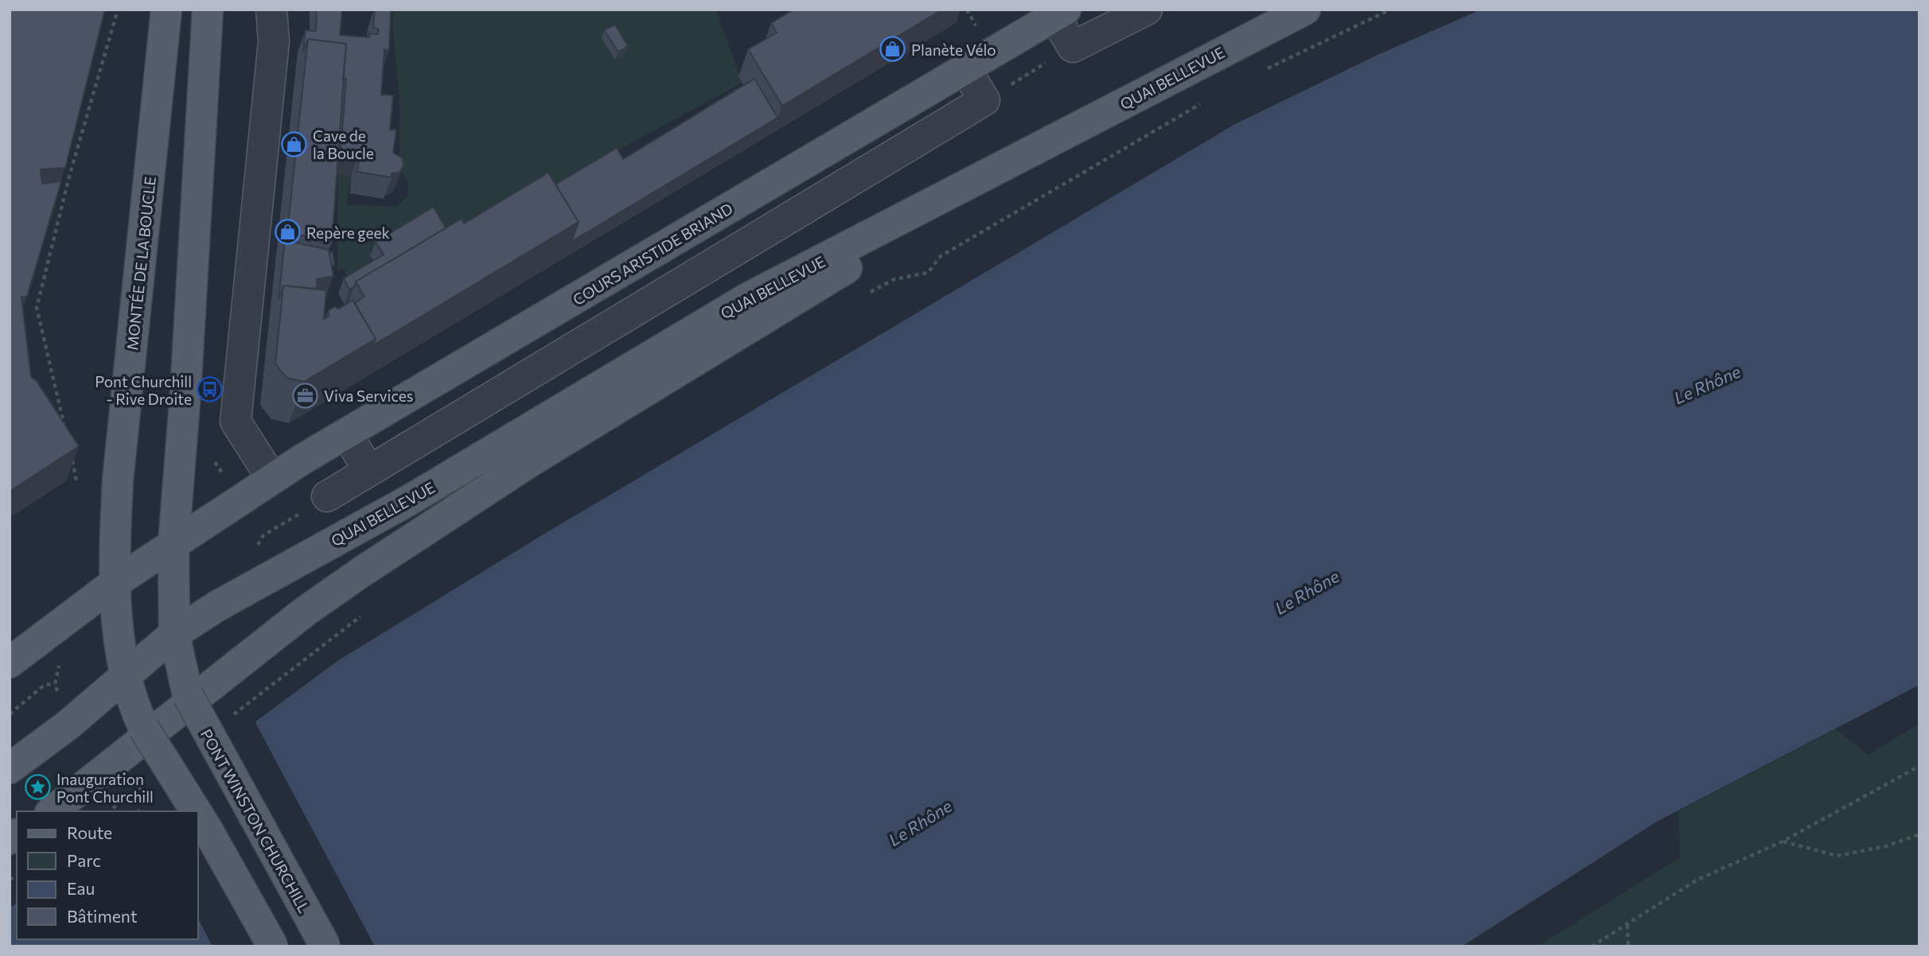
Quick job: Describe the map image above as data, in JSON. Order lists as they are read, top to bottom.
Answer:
{
  "streets": {
    "main road": [
      "QUAI BELLEVUE",
      "COURS ARISTIDE BRIAND",
      "MONTÉE DE LA BOUCLE",
      "PONT WINSTON CHURCHILL"
    ]
  },
  "crossings": [
    ["QUAI BELLEVUE", "MONTÉE DE LA BOUCLE"],
    ["QUAI BELLEVUE", "PONT WINSTON CHURCHILL"],
    ["COURS ARISTIDE BRIAND", "MONTÉE DE LA BOUCLE"],
    ["COURS ARISTIDE BRIAND", "PONT WINSTON CHURCHILL"]
  ],
  "water": ["Le Rhône"],
  "places": {
    "shop": ["Planète Vélo", "Cave de la Boucle", "Repère geek"],
    "bus stop": ["Pont Churchill - Rive Droite"],
    "office": ["Viva Services"],
    "place": ["Inauguration Pont Churchill"]
  },
  "legend": [
    "Route",
    "Parc",
    "Eau",
    "Bâtiment"
  ]
}
